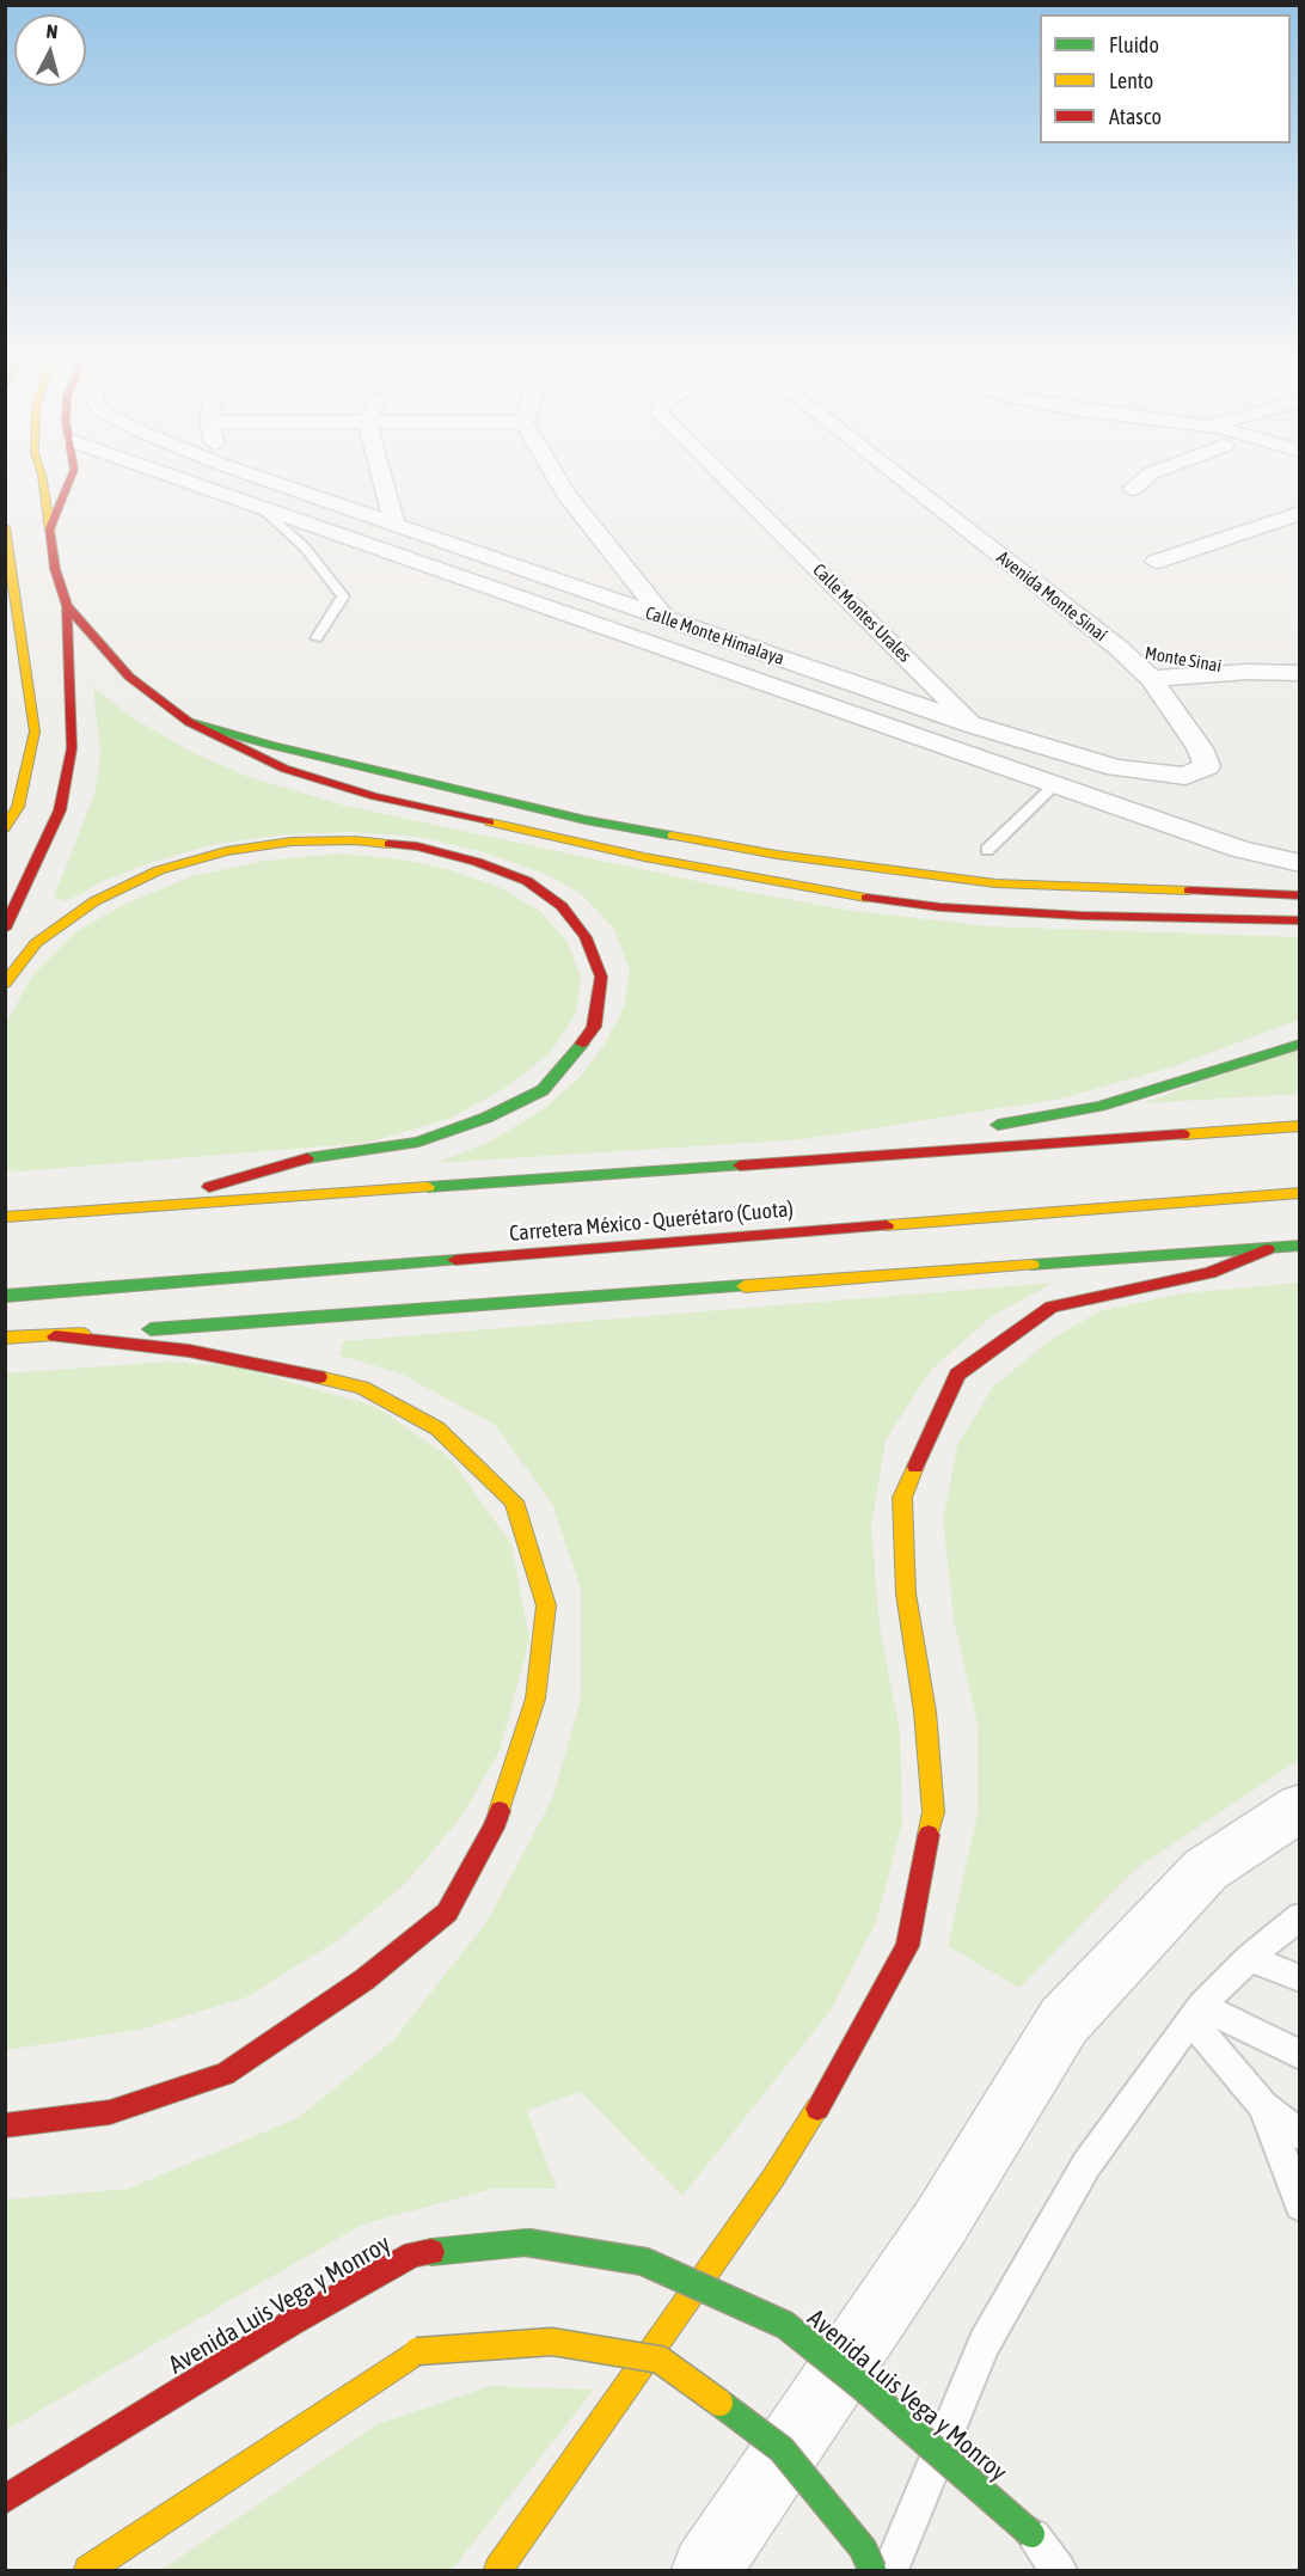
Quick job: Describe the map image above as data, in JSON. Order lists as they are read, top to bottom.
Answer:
{
  "streets": {
    "main road": ["Carretera México - Querétaro (Cuota)", "Avenida Luis Vega y Monroy"],
    "street": [
      "Avenida Monte Sinaí",
      "Calle Montes Urales",
      "Calle Monte Himalaya",
      "Monte Sinai"
    ]
  },
  "crossings": [
    ["Avenida Monte Sinaí", "Calle Monte Himalaya"],
    ["Avenida Monte Sinaí", "Monte Sinai"],
    ["Calle Montes Urales", "Calle Monte Himalaya"],
    ["Calle Monte Himalaya", "Monte Sinai"]
  ],
  "legend": ["Fluido", "Lento", "Atasco"],
  "north": "top"
}
